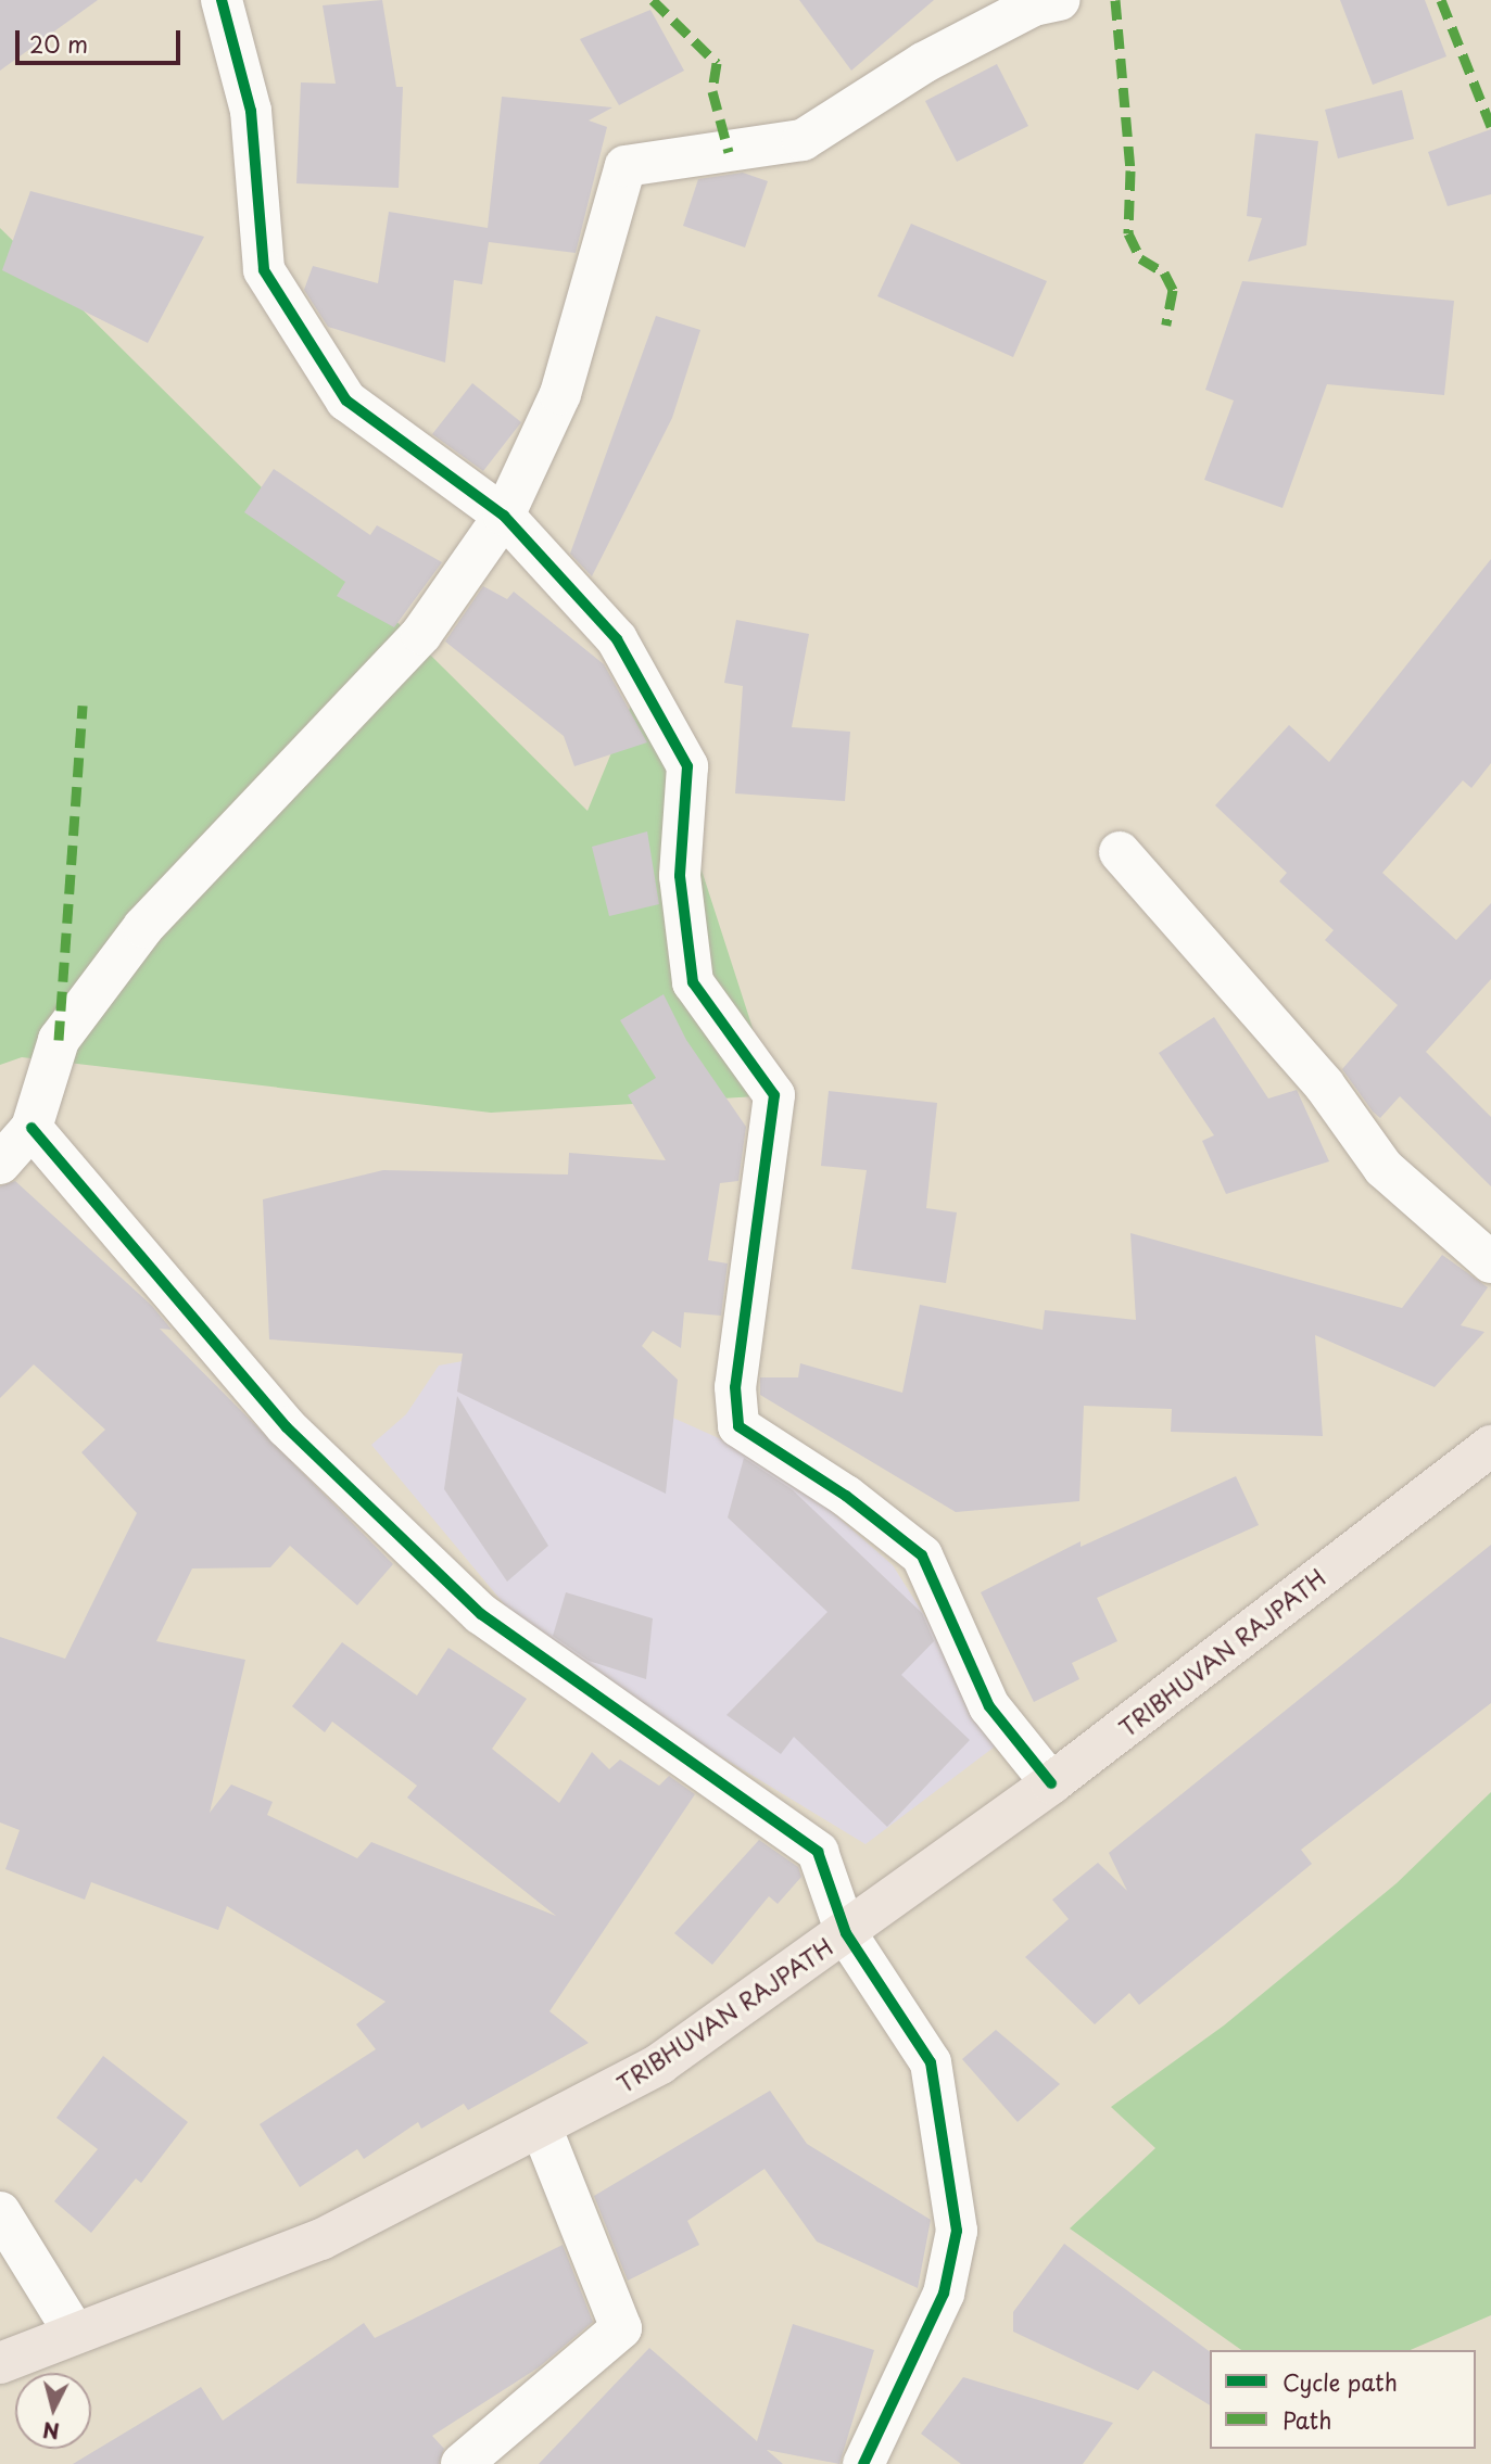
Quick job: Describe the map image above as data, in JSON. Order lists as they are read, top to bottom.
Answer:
{
  "streets": {
    "highway": ["TRIBHUVAN RAJPATH"]
  },
  "legend": ["Cycle path", "Path"],
  "scale_bar": "20 m",
  "north": "bottom"
}
